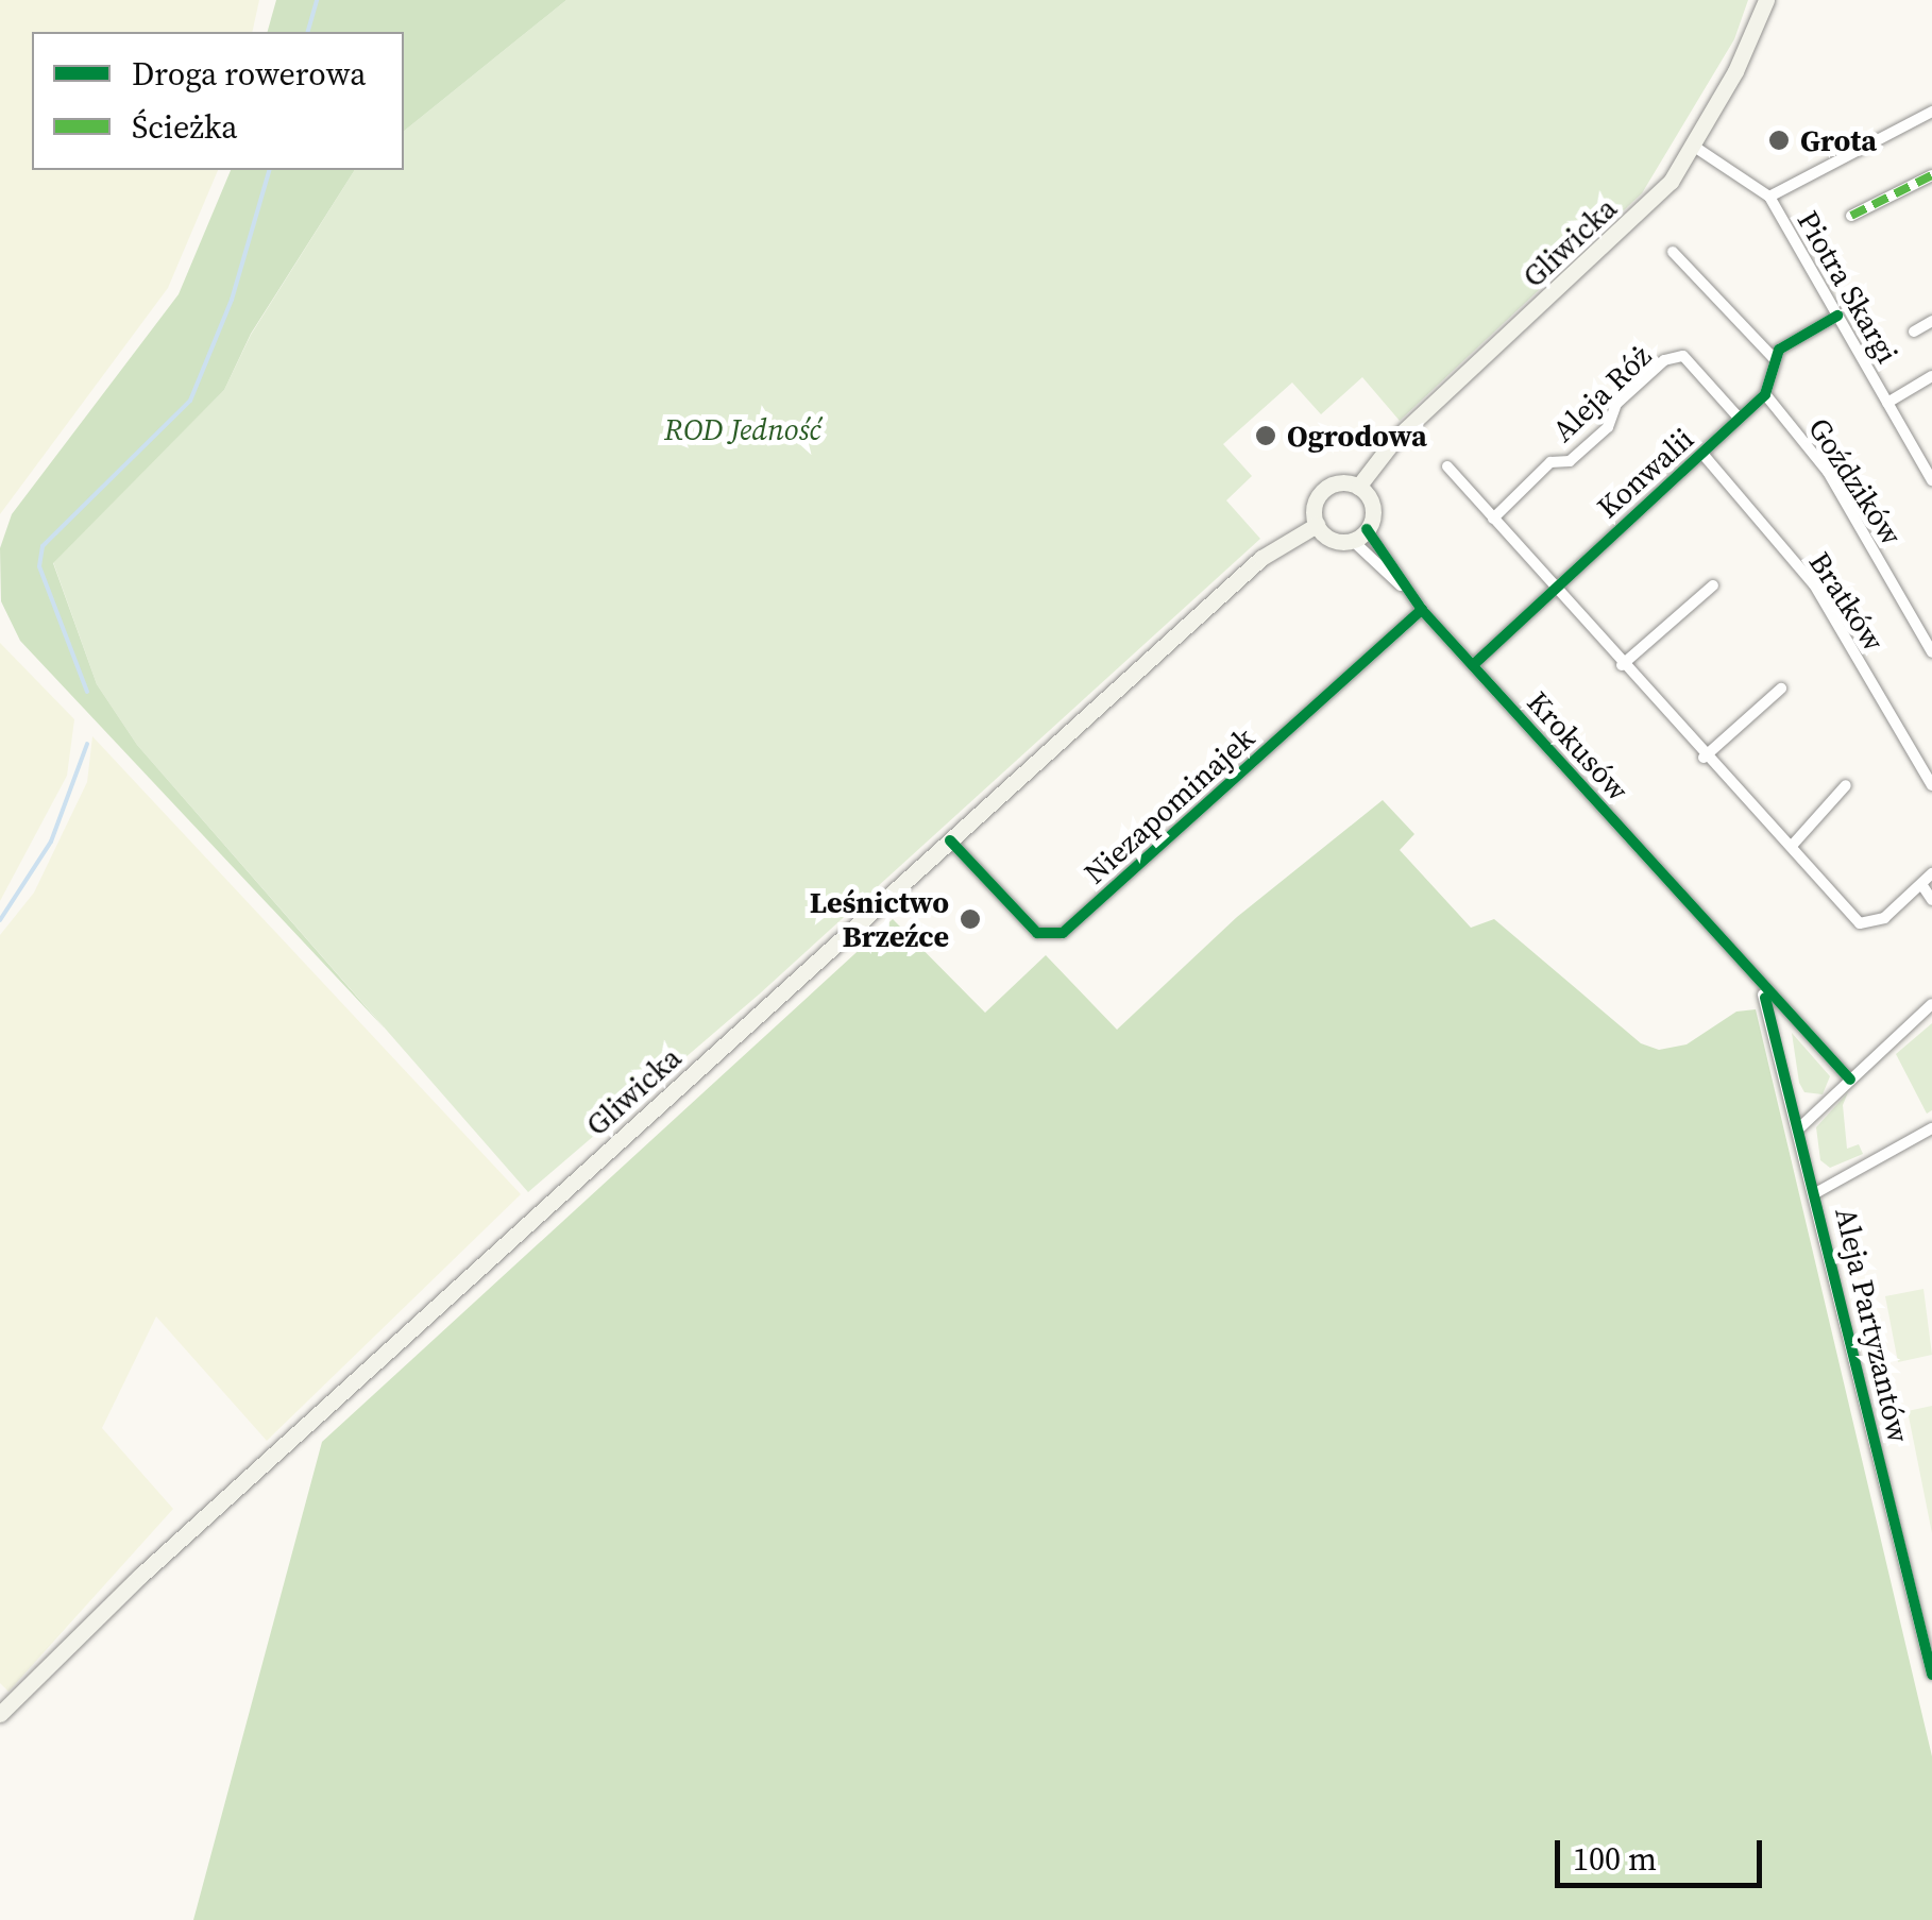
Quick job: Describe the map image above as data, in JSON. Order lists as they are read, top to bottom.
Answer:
{
  "streets": {
    "main road": ["Gliwicka"],
    "street": [
      "Piotra Skargi",
      "Aleja Róż",
      "Konwalii",
      "Goździków",
      "Bratków",
      "Krokusów",
      "Niezapominajek",
      "Aleja Partyzantów"
    ]
  },
  "crossings": [
    ["Gliwicka", "Piotra Skargi"],
    ["Gliwicka", "Krokusów"],
    ["Gliwicka", "Niezapominajek"],
    ["Aleja Róż", "Konwalii"],
    ["Konwalii", "Goździków"],
    ["Konwalii", "Bratków"],
    ["Konwalii", "Krokusów"],
    ["Krokusów", "Niezapominajek"],
    ["Krokusów", "Aleja Partyzantów"]
  ],
  "parks": ["ROD Jedność"],
  "places": ["Grota", "Ogrodowa", "Leśnictwo Brzeźce"],
  "legend": ["Droga rowerowa", "Ścieżka"],
  "scale_bar": "100 m"
}
